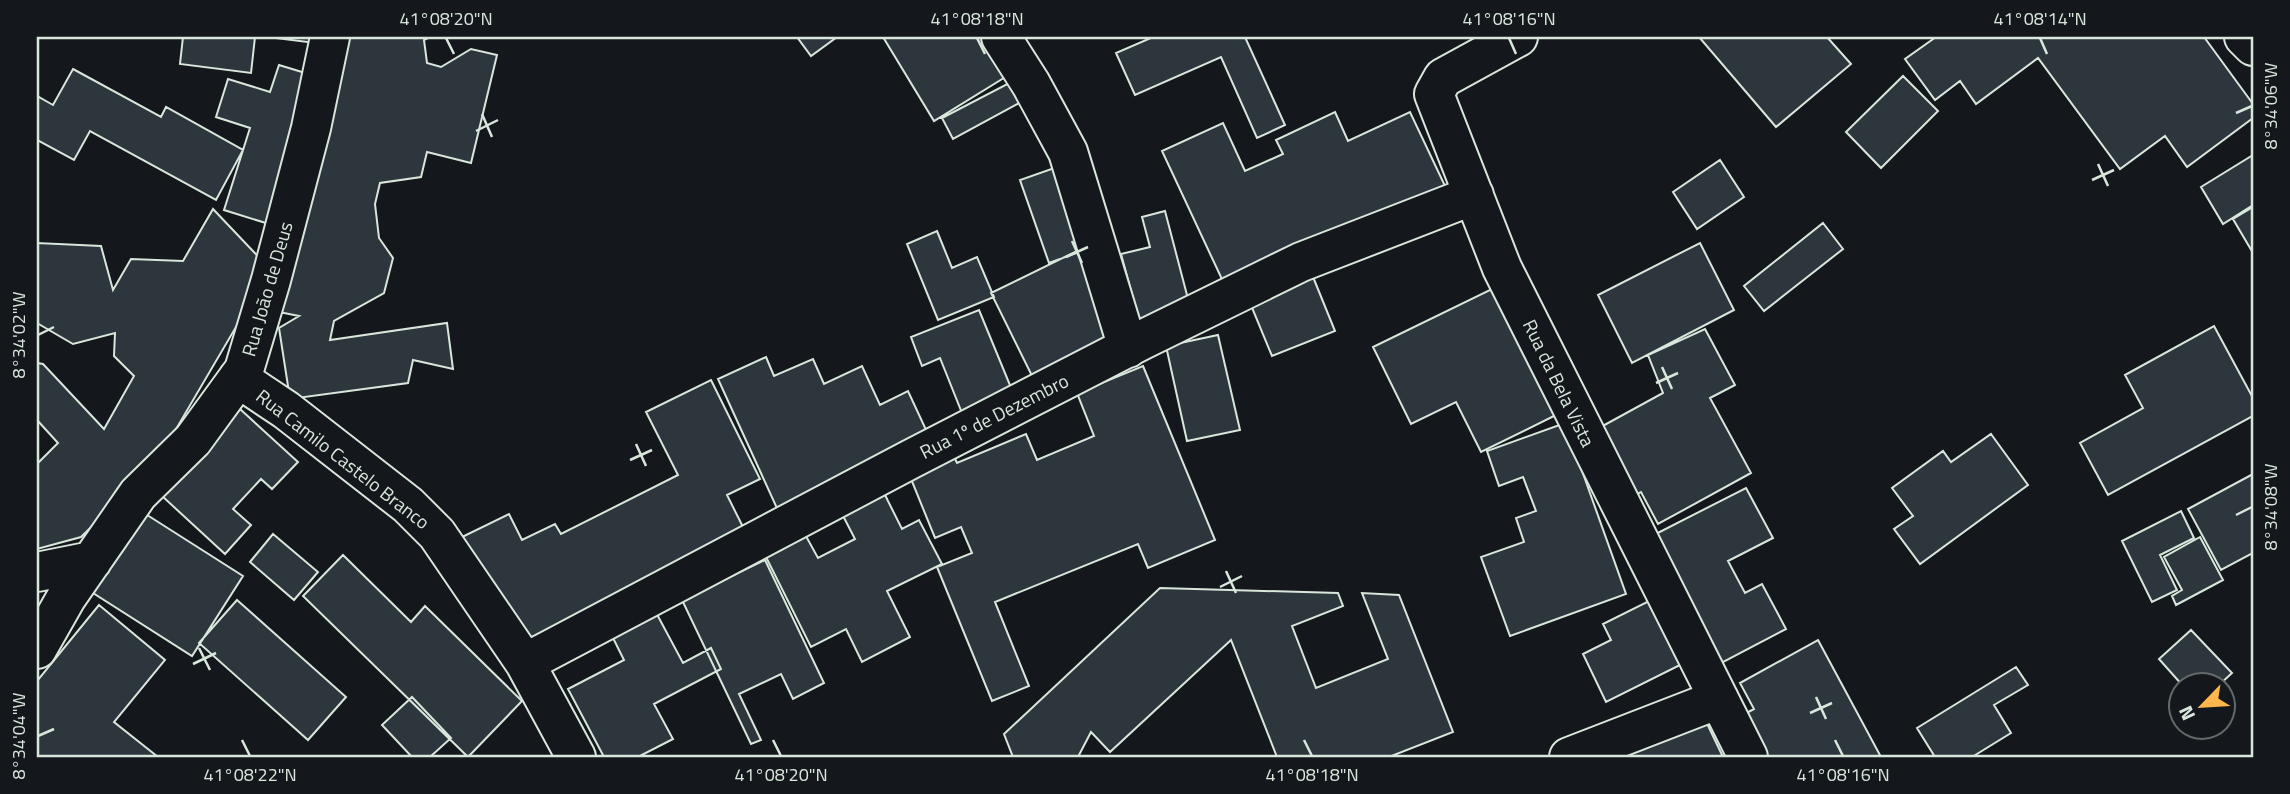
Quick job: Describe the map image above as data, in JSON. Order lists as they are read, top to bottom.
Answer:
{
  "streets": {
    "street": [
      "Rua João de Deus",
      "Rua da Bela Vista",
      "Rua 1º de Dezembro",
      "Rua Camilo Castelo Branco"
    ]
  },
  "crossings": [
    ["Rua João de Deus", "Rua Camilo Castelo Branco"],
    ["Rua da Bela Vista", "Rua 1º de Dezembro"],
    ["Rua 1º de Dezembro", "Rua Camilo Castelo Branco"]
  ],
  "north": "bottom left",
  "coordinates": [
    "41°08'20\"N",
    "41°08'18\"N",
    "41°08'16\"N",
    "41°08'14\"N",
    "8°34'06\"W",
    "8°34'02\"W",
    "8°34'08\"W",
    "8°34'04\"W",
    "41°08'22\"N"
  ]
}
